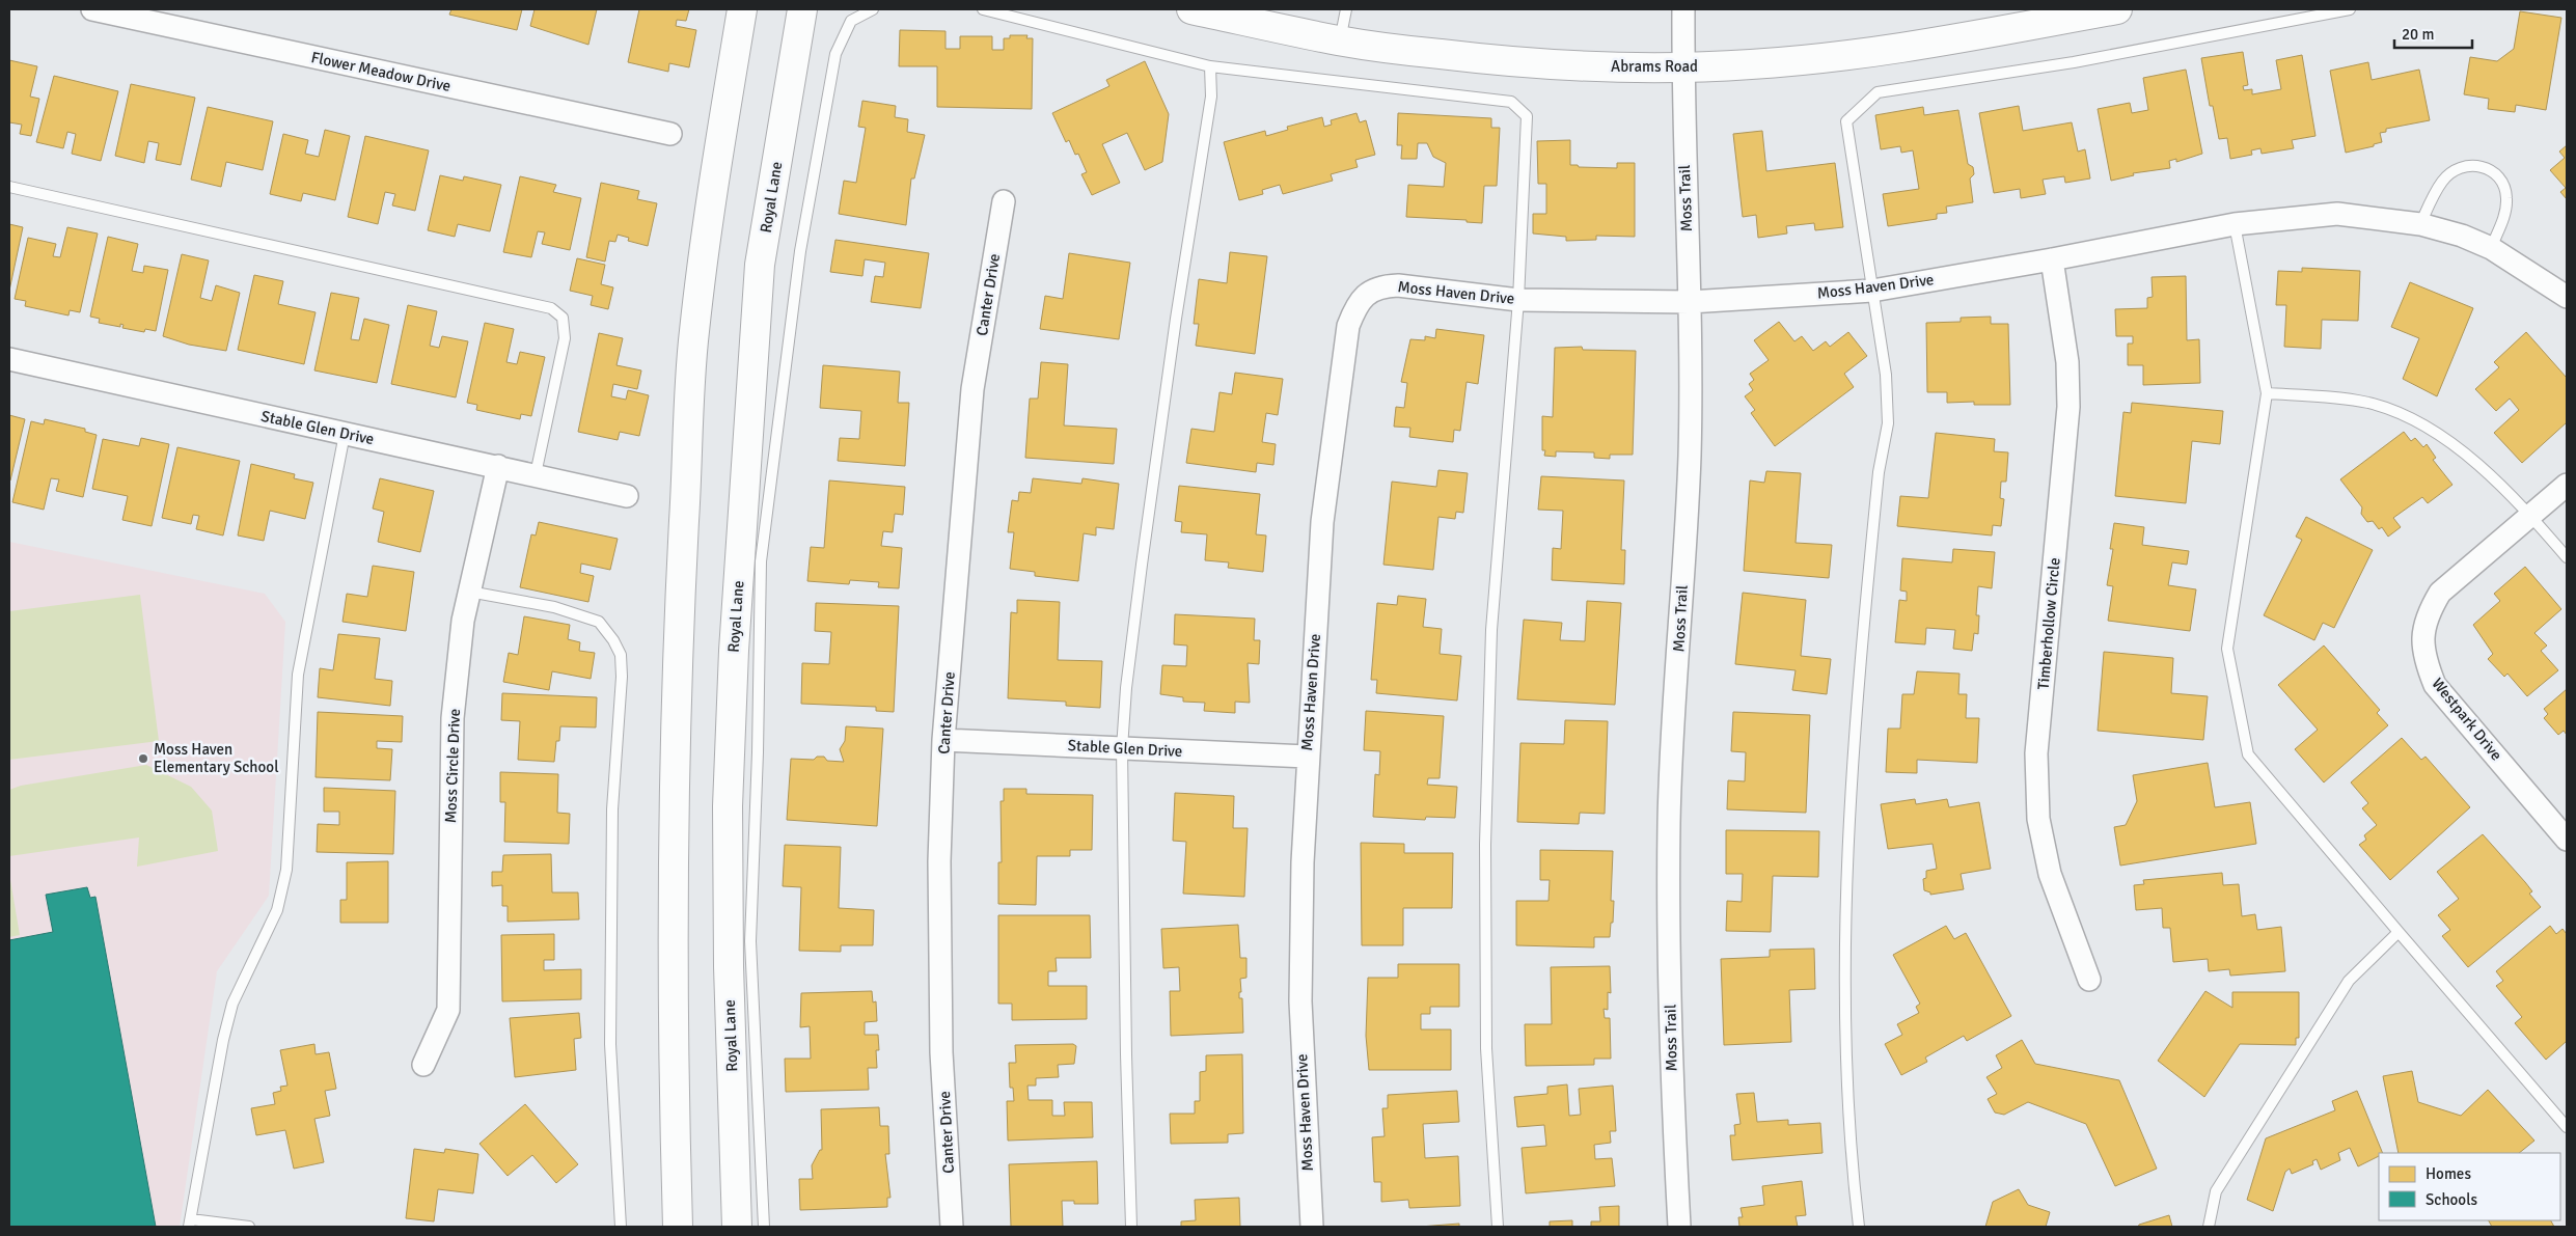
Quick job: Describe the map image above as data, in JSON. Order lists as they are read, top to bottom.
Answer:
{
  "streets": {
    "main road": ["Abrams Road", "Royal Lane"],
    "street": [
      "Flower Meadow Drive",
      "Moss Trail",
      "Moss Haven Drive",
      "Canter Drive",
      "Stable Glen Drive",
      "Timberhollow Circle",
      "Westpark Drive",
      "Moss Circle Drive"
    ]
  },
  "crossings": [
    ["Abrams Road", "Moss Trail"],
    ["Moss Trail", "Moss Haven Drive"],
    ["Moss Haven Drive", "Stable Glen Drive"],
    ["Moss Haven Drive", "Timberhollow Circle"],
    ["Canter Drive", "Stable Glen Drive"],
    ["Stable Glen Drive", "Moss Circle Drive"]
  ],
  "places": ["Moss Haven Elementary School"],
  "legend": ["Homes", "Schools"],
  "scale_bar": "20 m"
}
